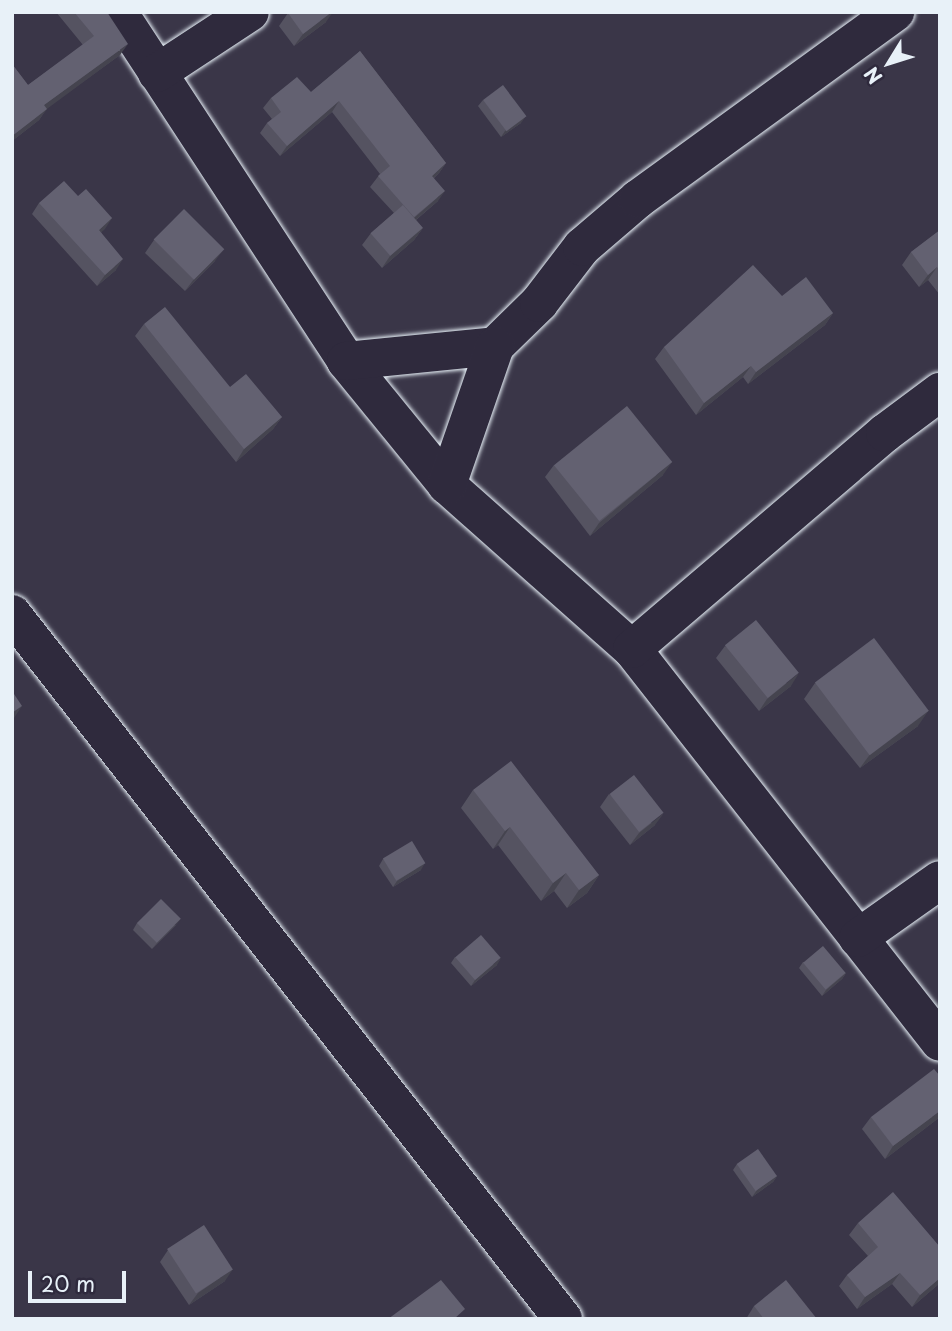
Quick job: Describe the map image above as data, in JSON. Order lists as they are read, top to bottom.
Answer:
{
  "scale_bar": "20 m",
  "north": "bottom left"
}
